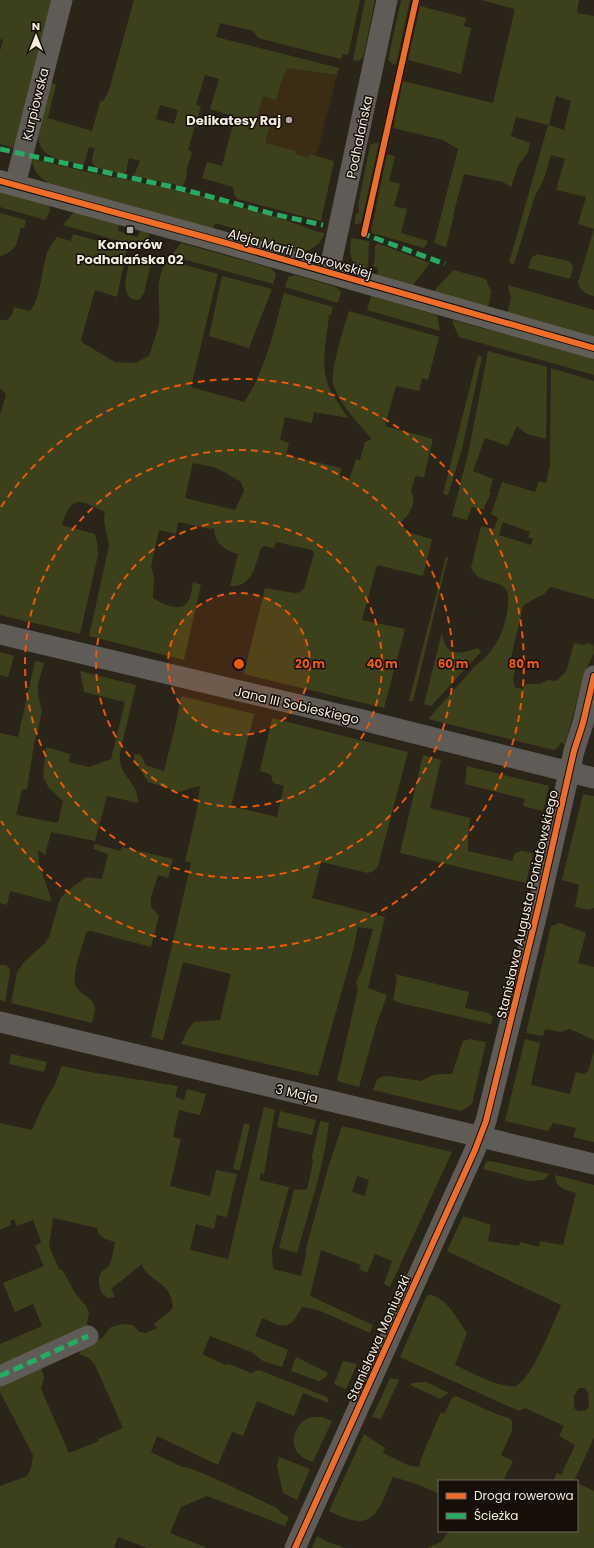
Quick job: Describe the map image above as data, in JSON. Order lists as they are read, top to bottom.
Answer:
{
  "streets": {
    "street": [
      "Kurpiowska",
      "Podhalańska",
      "Aleja Marii Dąbrowskiej",
      "Jana III Sobieskiego",
      "Stanisława Augusta Poniatowskiego",
      "3 Maja",
      "Stanisława Moniuszki"
    ]
  },
  "crossings": [
    ["Kurpiowska", "Aleja Marii Dąbrowskiej"],
    ["Podhalańska", "Aleja Marii Dąbrowskiej"],
    ["Jana III Sobieskiego", "Stanisława Augusta Poniatowskiego"],
    ["Stanisława Augusta Poniatowskiego", "3 Maja"],
    ["Stanisława Augusta Poniatowskiego", "Stanisława Moniuszki"],
    ["3 Maja", "Stanisława Moniuszki"]
  ],
  "places": {
    "other": ["Delikatesy Raj"],
    "transit": ["Komorów Podhalańska 02"]
  },
  "legend": ["Droga rowerowa", "Ścieżka"],
  "north": "top",
  "rings": [
    "20 m",
    "40 m",
    "60 m",
    "80 m"
  ]
}
